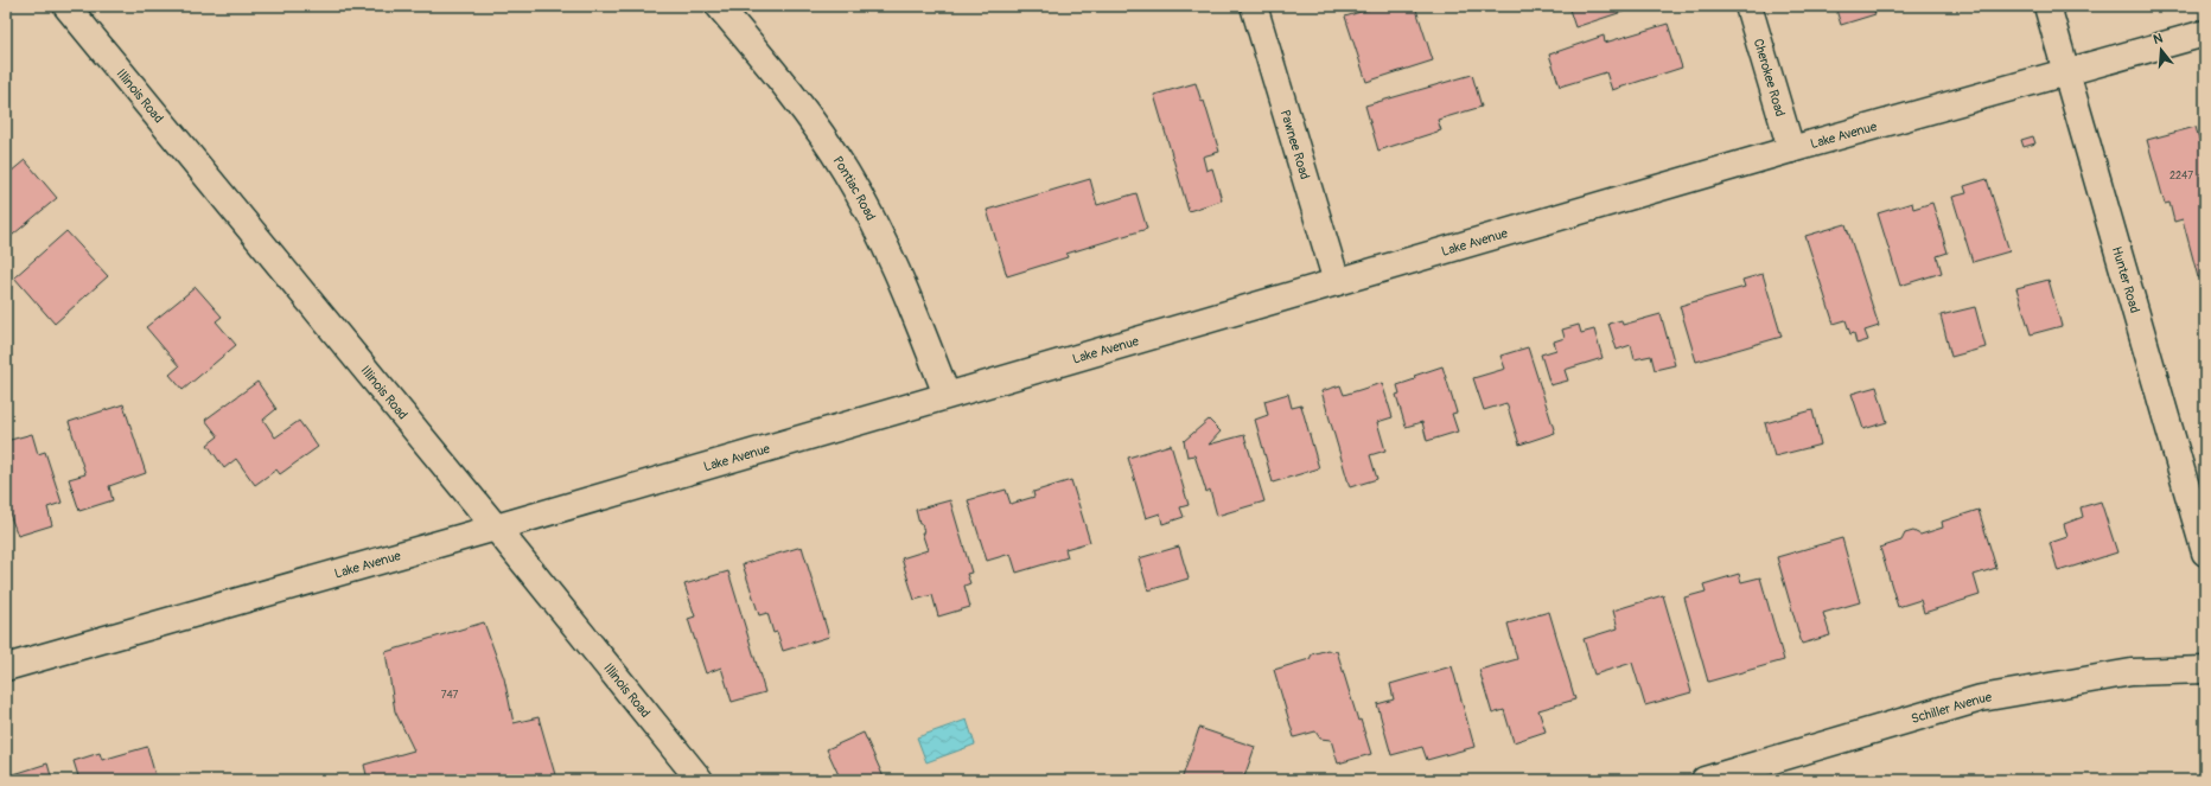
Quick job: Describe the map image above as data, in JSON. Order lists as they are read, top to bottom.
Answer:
{
  "streets": {
    "main road": [
      "Cherokee Road",
      "Illinois Road",
      "Lake Avenue",
      "Pawnee Road",
      "Pontiac Road",
      "Hunter Road",
      "Schiller Avenue"
    ]
  },
  "crossings": [
    ["Cherokee Road", "Lake Avenue"],
    ["Illinois Road", "Lake Avenue"],
    ["Lake Avenue", "Pawnee Road"],
    ["Lake Avenue", "Pontiac Road"],
    ["Lake Avenue", "Hunter Road"]
  ],
  "house_numbers": ["2247", "747"],
  "north": "top"
}
